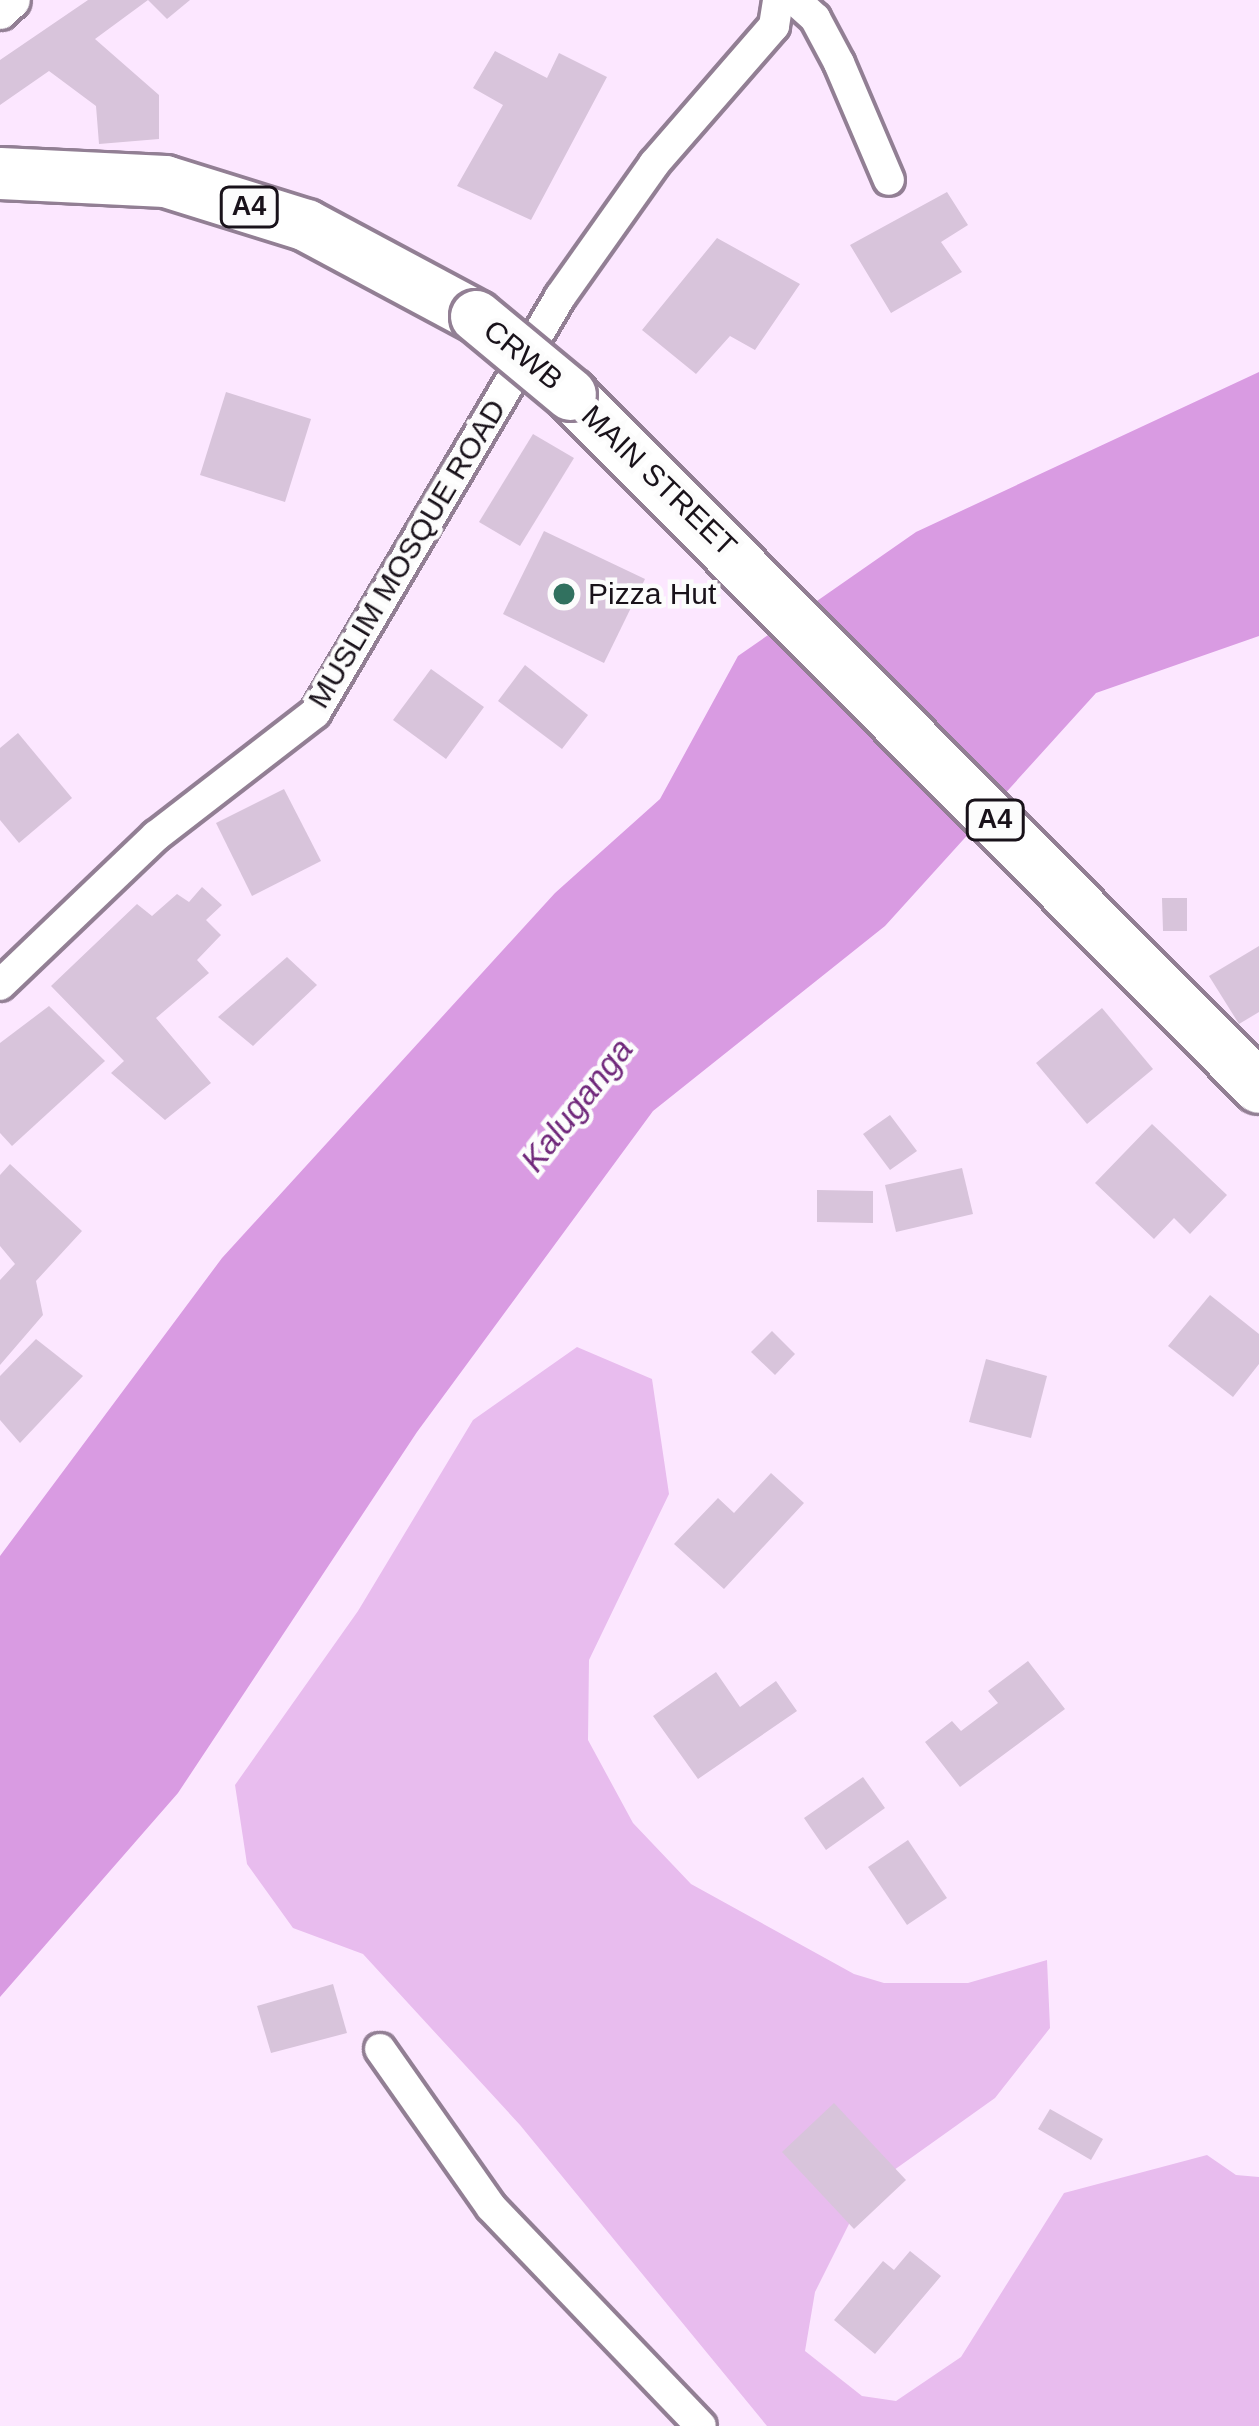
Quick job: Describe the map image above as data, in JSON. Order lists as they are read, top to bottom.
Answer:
{
  "streets": {
    "highway": ["A4", "CRWB", "MAIN STREET"],
    "street": ["MUSLIM MOSQUE ROAD"]
  },
  "crossings": [
    ["CRWB", "MAIN STREET"]
  ],
  "water": ["Kaluganga"],
  "places": ["Pizza Hut"]
}
